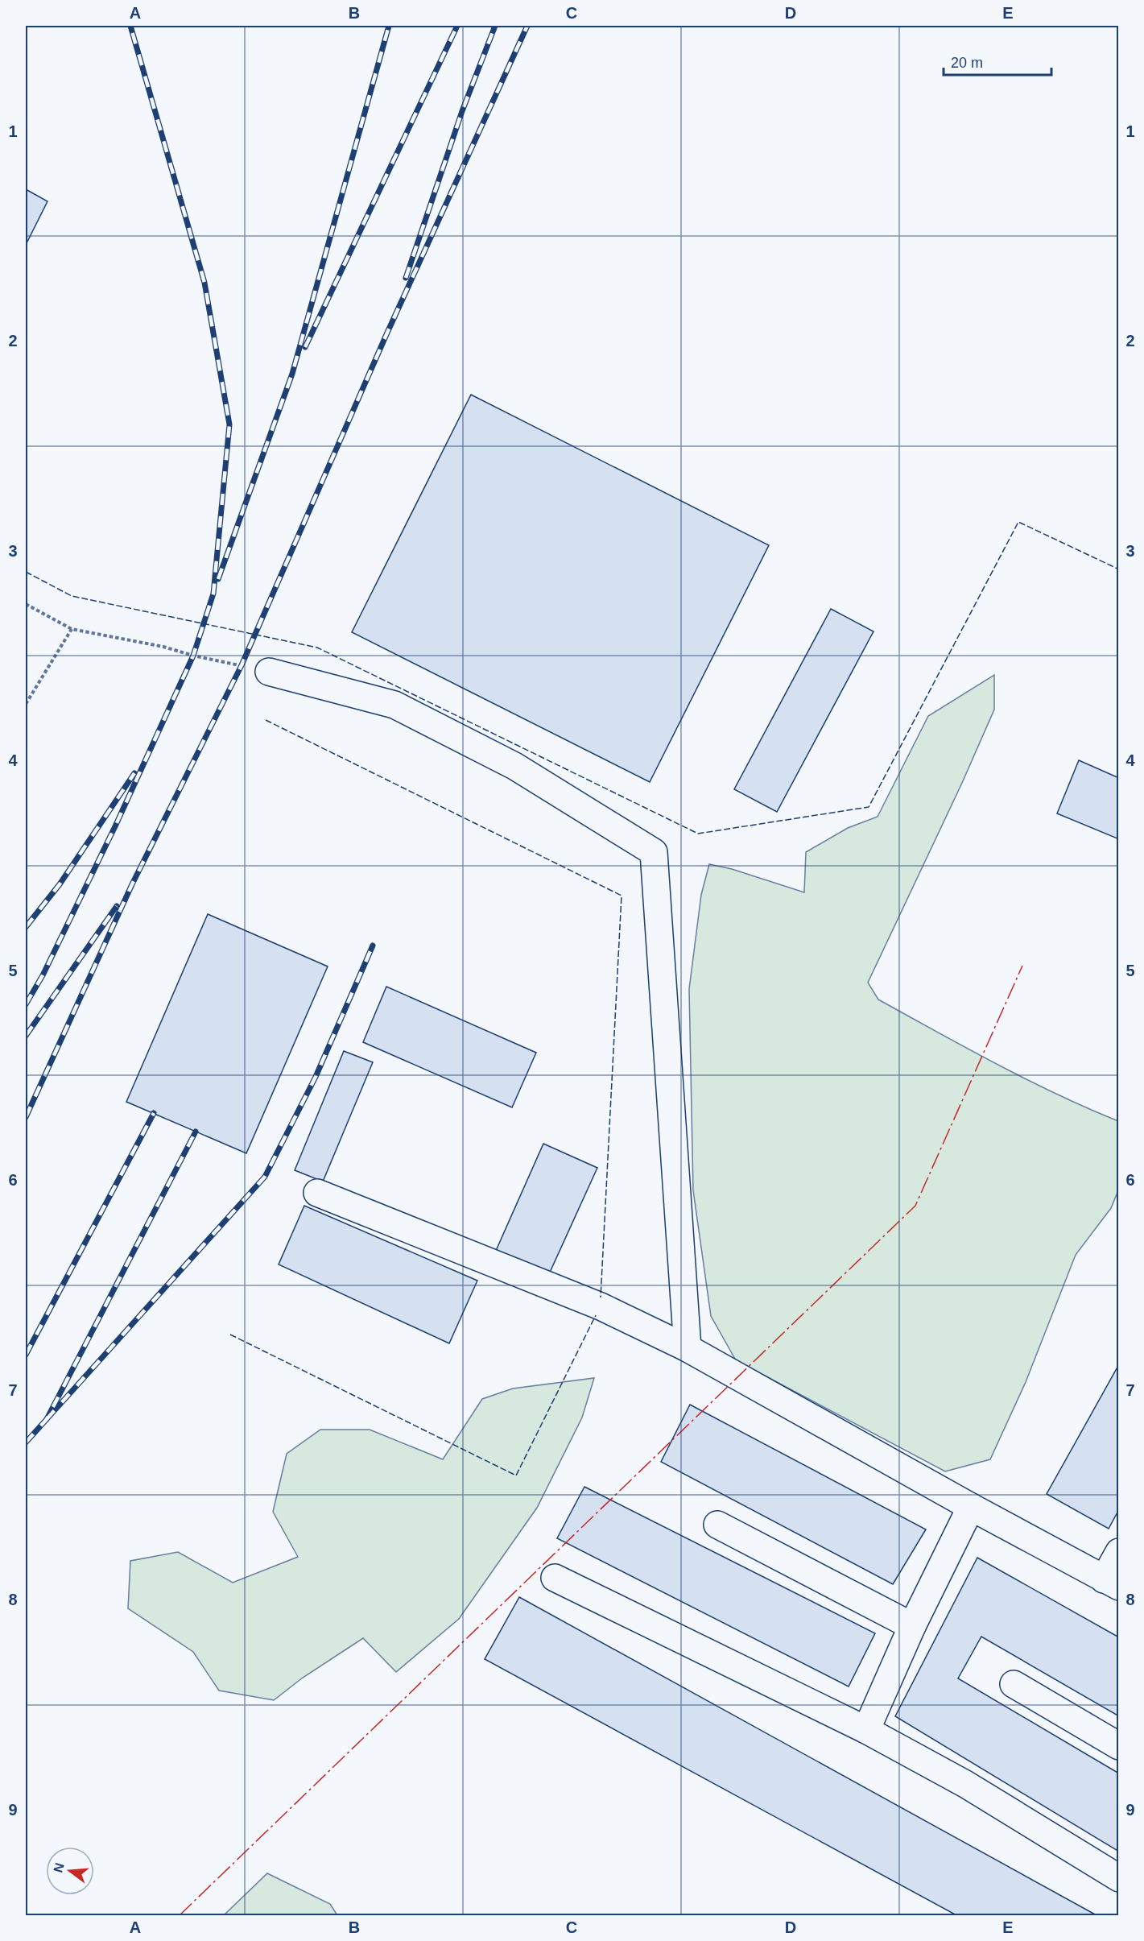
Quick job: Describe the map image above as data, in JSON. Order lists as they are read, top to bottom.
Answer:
{
  "scale_bar": "20 m",
  "north": "left",
  "grid": {
    "columns": [
      "A",
      "B",
      "C",
      "D",
      "E"
    ],
    "rows": [
      "1",
      "2",
      "3",
      "4",
      "5",
      "6",
      "7",
      "8",
      "9"
    ]
  }
}
